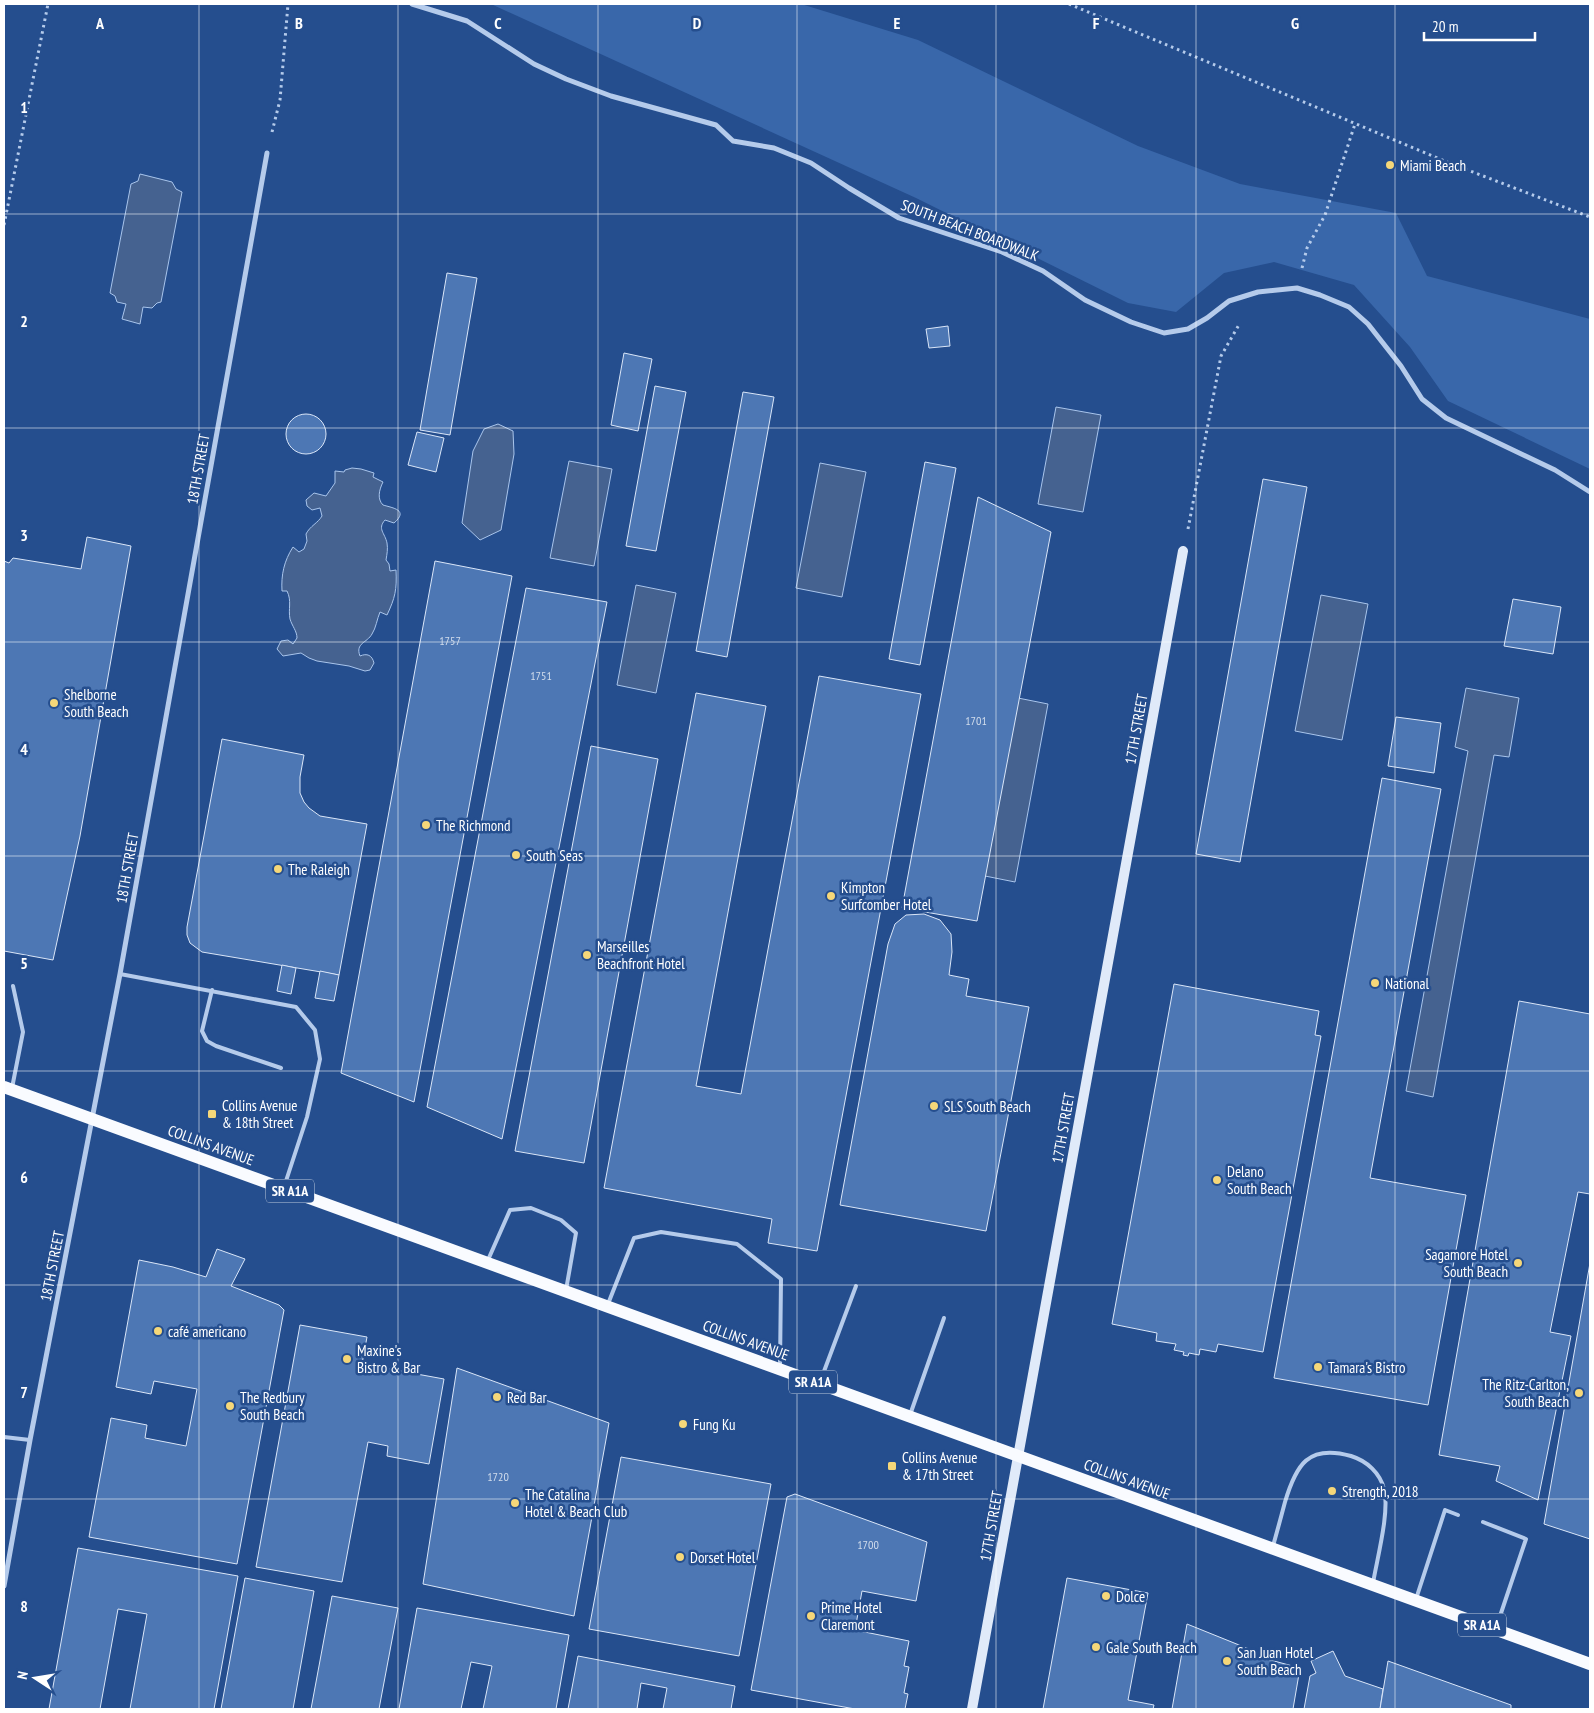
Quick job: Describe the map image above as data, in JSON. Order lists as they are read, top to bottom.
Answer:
{
  "streets": {
    "main road": ["COLLINS AVENUE", "SR A1A"],
    "street": ["SOUTH BEACH BOARDWALK", "18TH STREET", "17TH STREET"]
  },
  "crossings": [
    ["18TH STREET", "COLLINS AVENUE"],
    ["17TH STREET", "COLLINS AVENUE"]
  ],
  "places": {
    "other": [
      "Miami Beach",
      "Shelborne South Beach",
      "The Richmond",
      "South Seas",
      "The Raleigh",
      "Kimpton Surfcomber Hotel",
      "Marseilles Beachfront Hotel",
      "National",
      "SLS South Beach",
      "Delano South Beach",
      "Sagamore Hotel South Beach",
      "café americano",
      "Maxine's Bistro & Bar",
      "Tamara's Bistro",
      "The Ritz-Carlton, South Beach",
      "Red Bar",
      "The Redbury South Beach",
      "Fung Ku",
      "Strength, 2018",
      "The Catalina Hotel & Beach Club",
      "Dorset Hotel",
      "Dolce",
      "Prime Hotel Claremont",
      "Gale South Beach",
      "San Juan Hotel South Beach"
    ],
    "transit": ["Collins Avenue & 18th Street", "Collins Avenue & 17th Street"]
  },
  "house_numbers": [
    "1757",
    "1751",
    "1701",
    "1720",
    "1700"
  ],
  "scale_bar": "20 m",
  "north": "left",
  "grid": {
    "columns": [
      "A",
      "B",
      "C",
      "D",
      "E",
      "F",
      "G"
    ],
    "rows": [
      "1",
      "2",
      "3",
      "4",
      "5",
      "6",
      "7",
      "8"
    ]
  }
}
